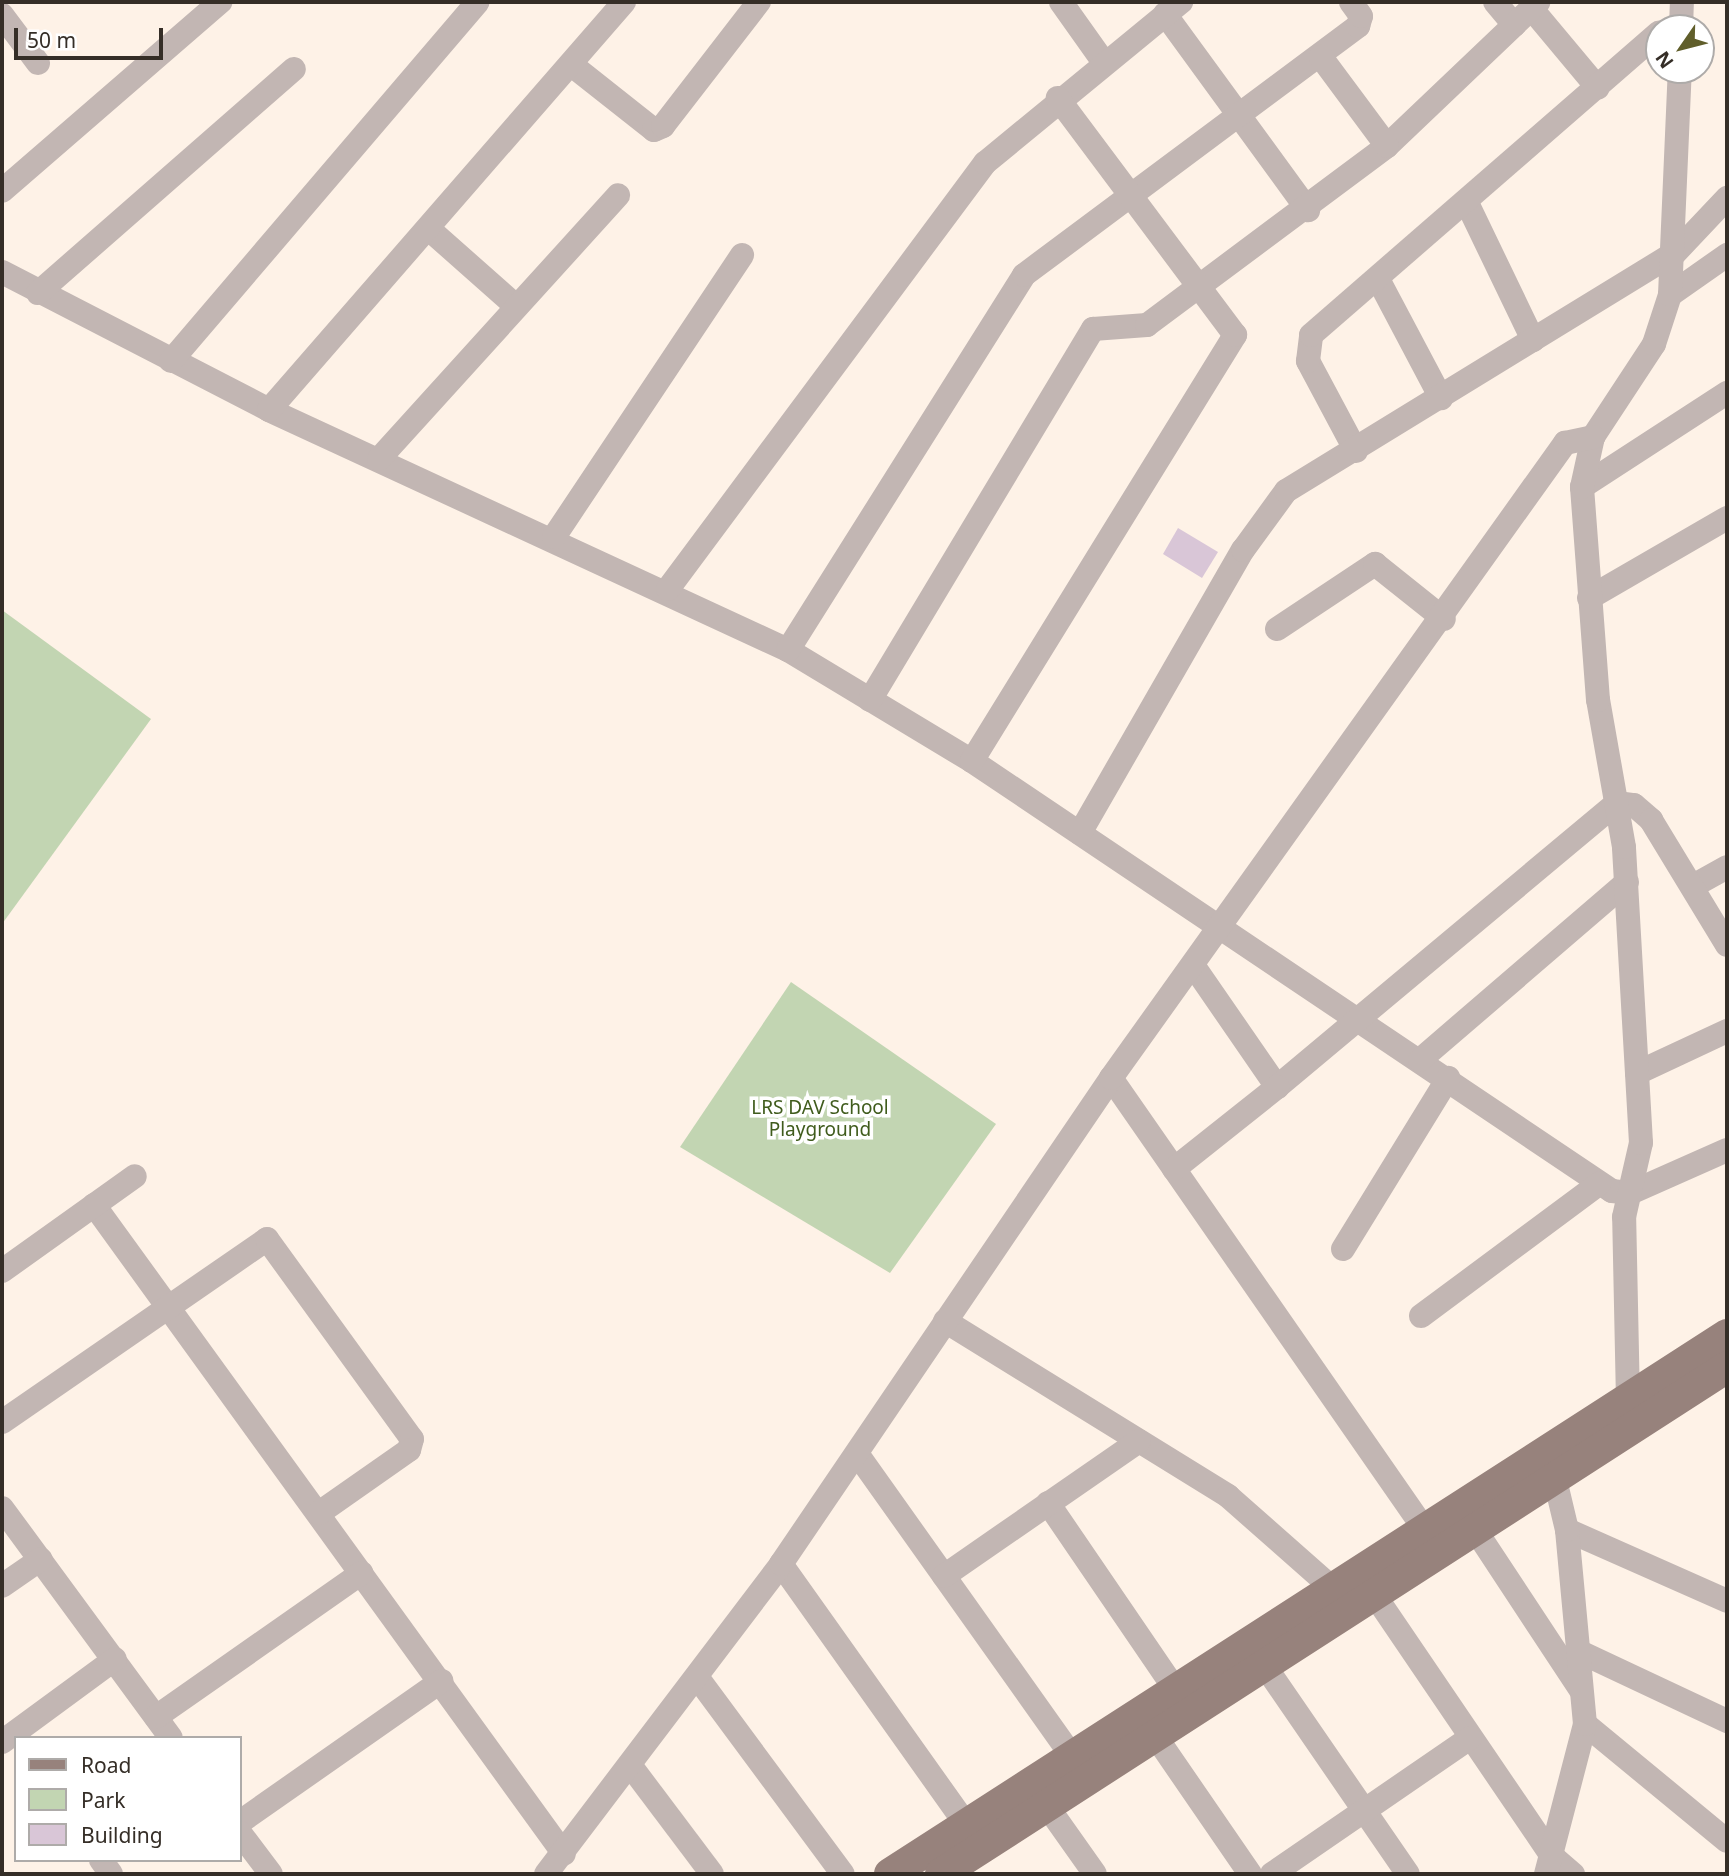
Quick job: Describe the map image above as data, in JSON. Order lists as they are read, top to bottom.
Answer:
{
  "parks": ["LRS DAV School Playground"],
  "legend": ["Road", "Park", "Building"],
  "scale_bar": "50 m",
  "north": "bottom left"
}
